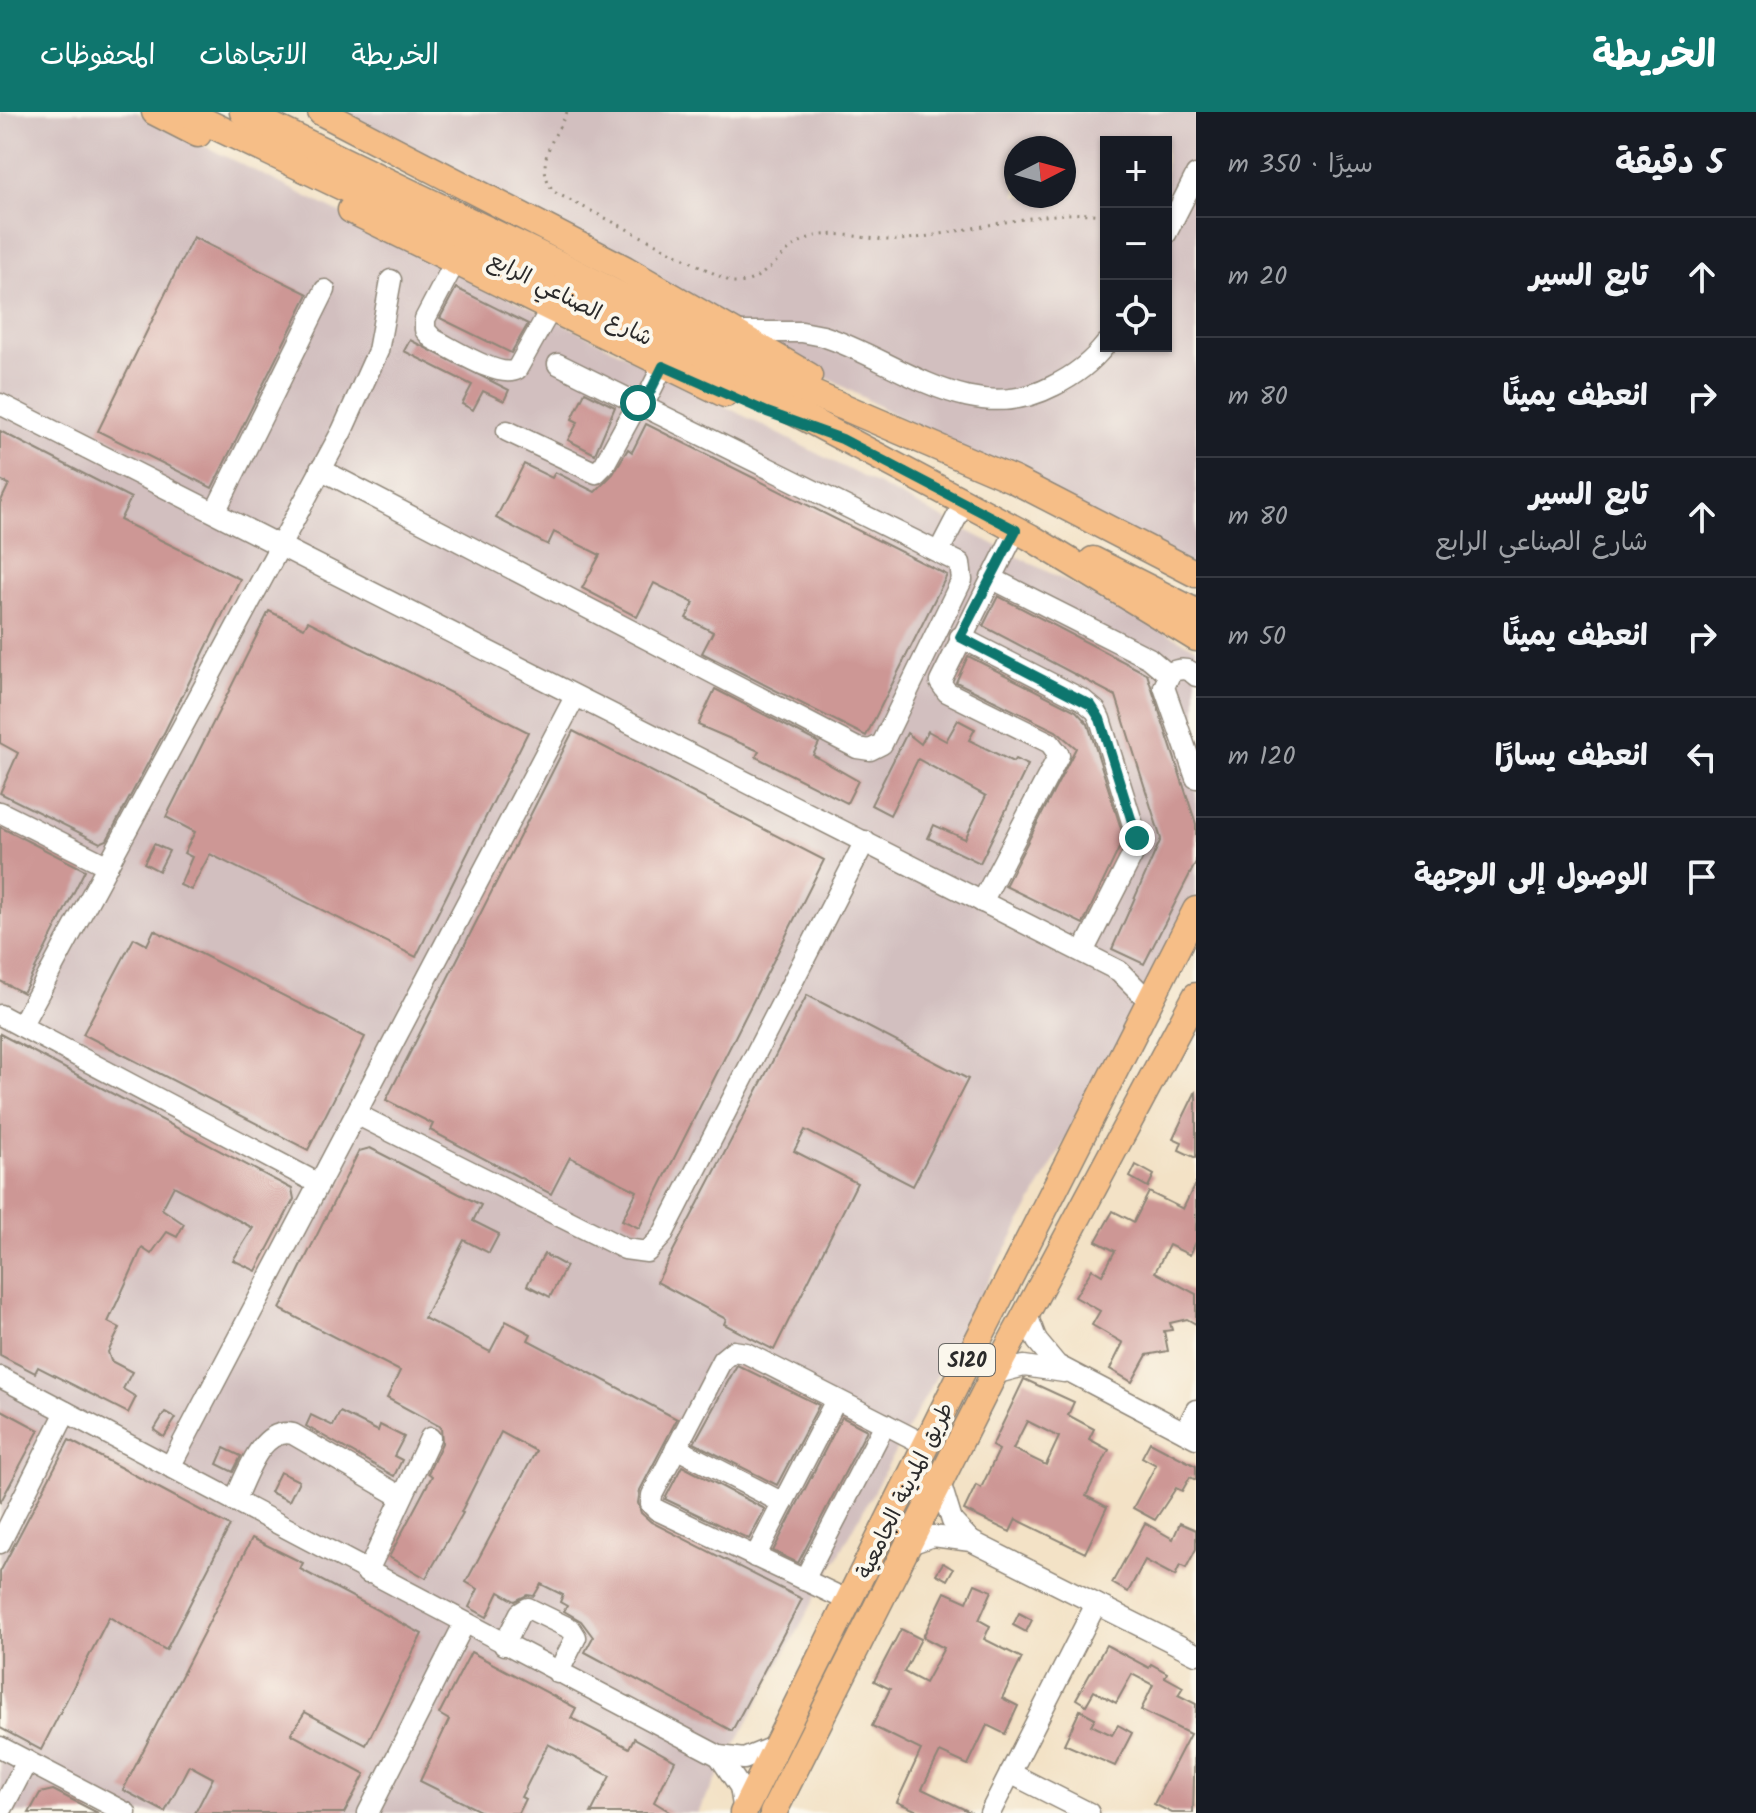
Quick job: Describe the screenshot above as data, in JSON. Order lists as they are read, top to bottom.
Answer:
{
  "streets": {
    "main road": ["شارع الصناعي الرابع", "S120", "طريق المدينة الجامعية"]
  },
  "north": "right",
  "page": {
    "header": "الخريطة",
    "nav": ["الخريطة", "الاتجاهات", "المحفوظات"],
    "heading": ["5 دقيقة", "سيرًا · 350 m"],
    "map_buttons": ["+", "−"],
    "list": [
      ["تابع السير", "20 m"],
      ["انعطف يمينًا", "80 m"],
      ["تابع السير", "شارع الصناعي الرابع", "80 m"],
      ["انعطف يمينًا", "50 m"],
      ["انعطف يسارًا", "120 m"],
      "الوصول إلى الوجهة"
    ]
  }
}
